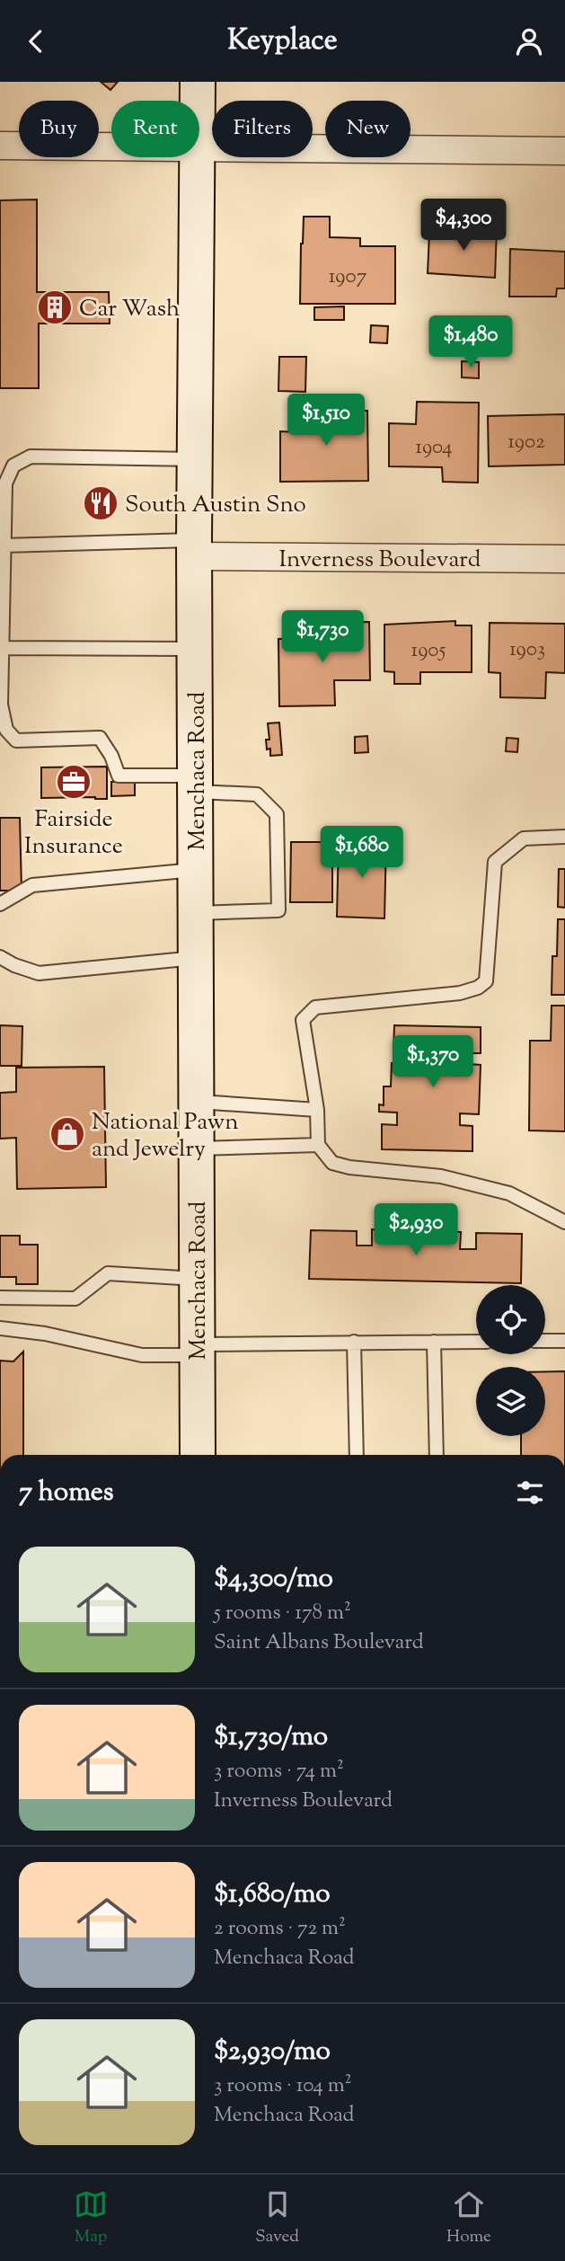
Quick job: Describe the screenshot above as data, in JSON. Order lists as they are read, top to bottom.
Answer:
{
  "streets": {
    "main road": ["Menchaca Road"],
    "street": ["Inverness Boulevard"]
  },
  "crossings": [
    ["Inverness Boulevard", "Menchaca Road"]
  ],
  "places": {
    "building": ["Car Wash"],
    "restaurant": ["South Austin Sno"],
    "office": ["Fairside Insurance"],
    "shop": ["National Pawn and Jewelry"]
  },
  "house_numbers": [
    "1907",
    "1902",
    "1904",
    "1903",
    "1905"
  ],
  "page": {
    "header": "Keyplace",
    "chip": [
      "Buy",
      "Rent",
      "Filters",
      "New"
    ],
    "price": [
      "$4,300",
      "$1,480",
      "$1,510",
      "$1,730",
      "$1,680",
      "$1,370",
      "$2,930"
    ],
    "heading": "7 homes",
    "list": [
      {
        "name": "$4,300/mo",
        "note": "5 rooms · 178 m² · Saint Albans Boulevard"
      },
      {
        "name": "$1,730/mo",
        "note": "3 rooms · 74 m² · Inverness Boulevard"
      },
      {
        "name": "$1,680/mo",
        "note": "2 rooms · 72 m² · Menchaca Road"
      },
      {
        "name": "$2,930/mo",
        "note": "3 rooms · 104 m² · Menchaca Road"
      }
    ],
    "tabs": ["Map", "Saved", "Home"]
  }
}
